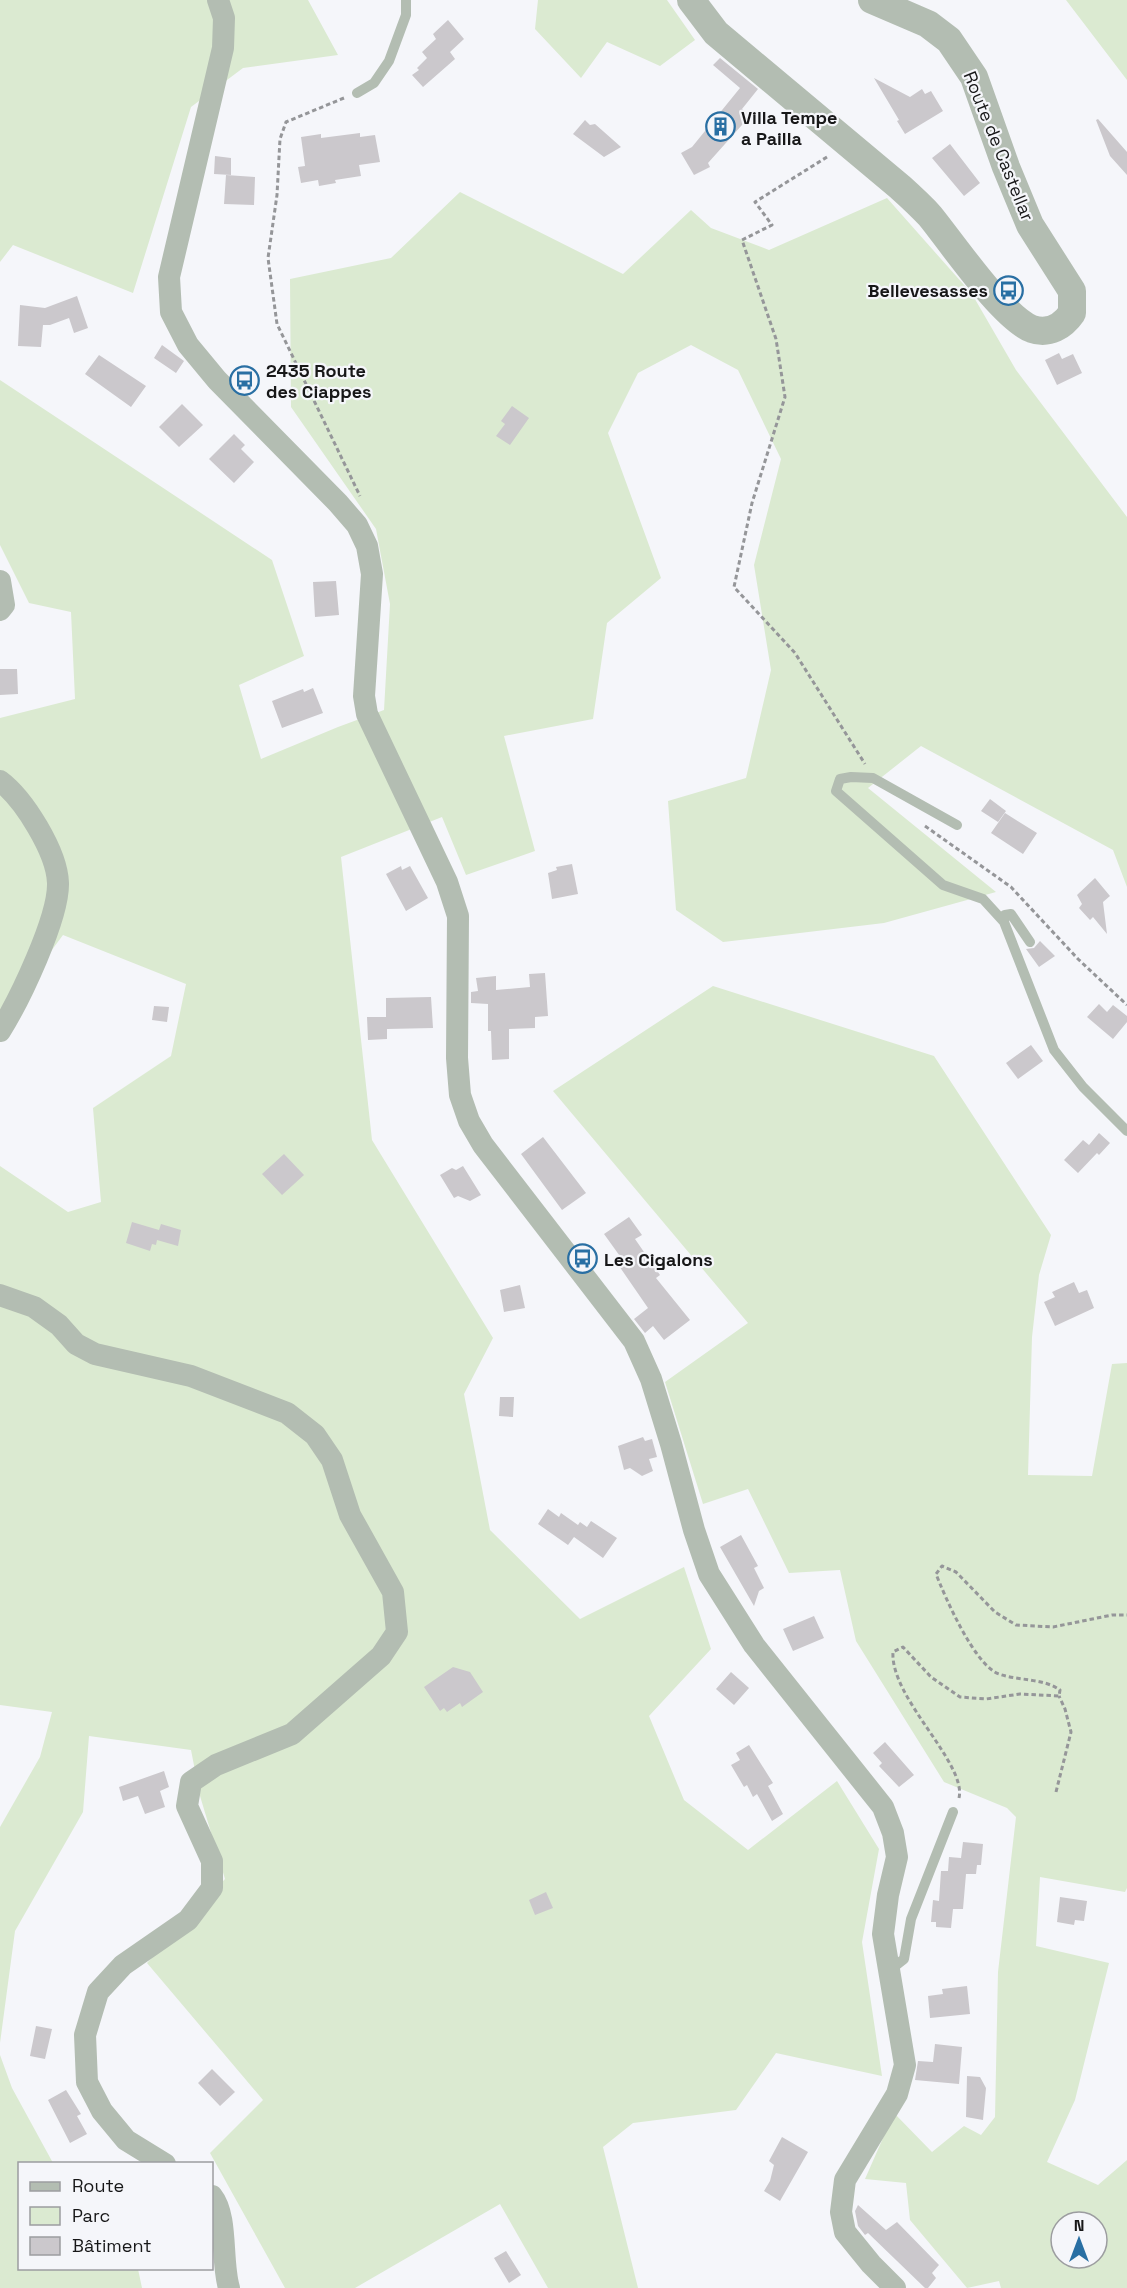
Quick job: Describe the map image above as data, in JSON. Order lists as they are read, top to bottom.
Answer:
{
  "streets": {
    "street": ["Route de Castellar"]
  },
  "places": {
    "building": ["Villa Tempe a Pailla"],
    "bus stop": ["Bellevesasses", "2435 Route des Ciappes", "Les Cigalons"]
  },
  "legend": ["Route", "Parc", "Bâtiment"],
  "north": "top"
}
